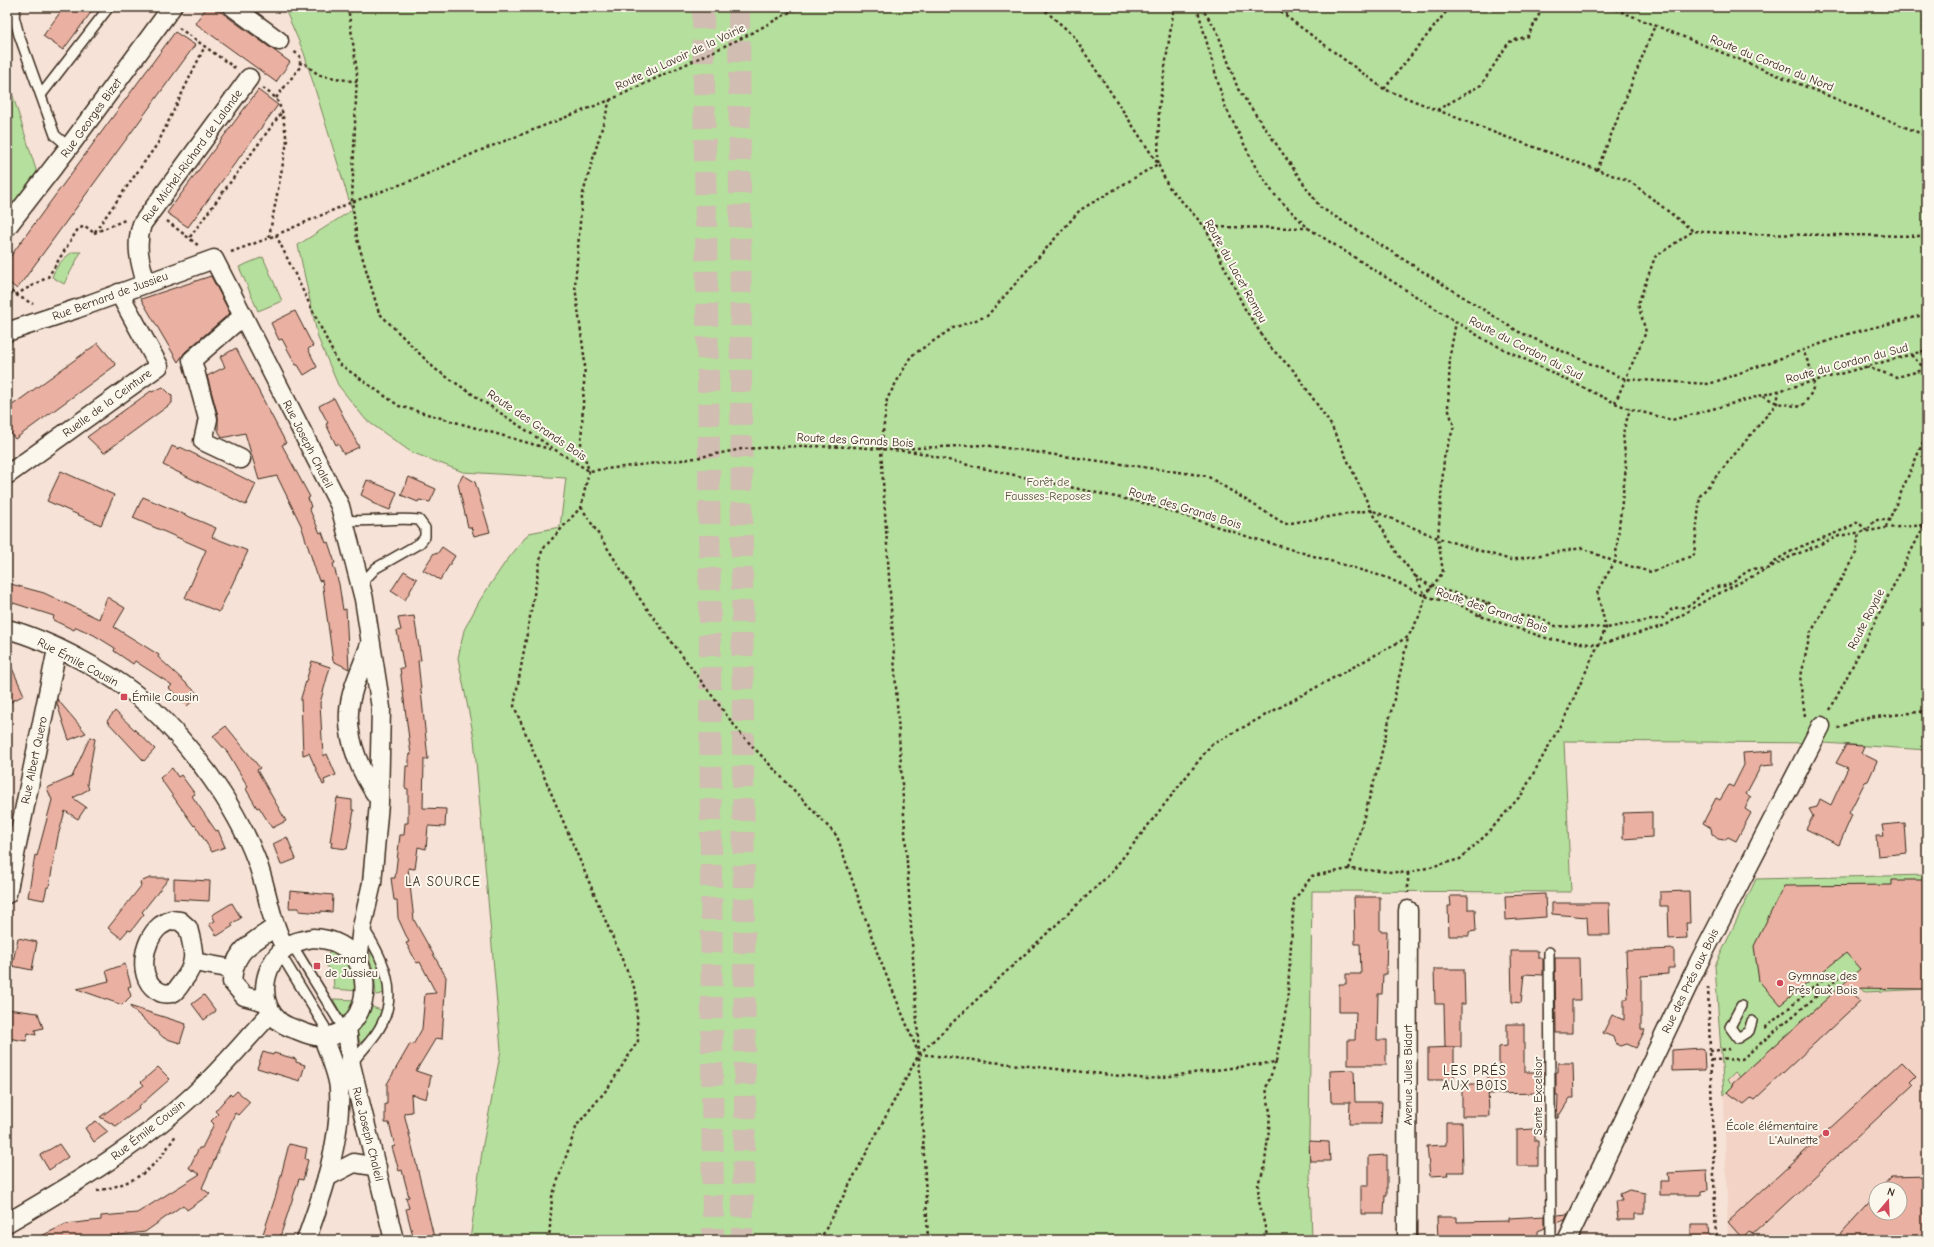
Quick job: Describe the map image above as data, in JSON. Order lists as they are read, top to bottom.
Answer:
{
  "streets": {
    "street": [
      "Rue Georges Bizet",
      "Rue Michel-Richard de Lalande",
      "Rue Bernard de Jussieu",
      "Ruelle de la Ceinture",
      "Rue Joseph Chaleil",
      "Rue Émile Cousin",
      "Rue Albert Quero",
      "Rue des Prés aux Bois",
      "Avenue Jules Bidart"
    ],
    "lane": ["Sente Excelsior"],
    "path": [
      "Route du Lavoir de la Voirie",
      "Route du Cordon du Nord",
      "Route du Lacet Rompu",
      "Route du Cordon du Sud",
      "Route des Grands Bois",
      "Route Royale"
    ]
  },
  "crossings": [
    ["Route du Lavoir de la Voirie", "Route des Grands Bois"],
    ["Rue Michel-Richard de Lalande", "Rue Bernard de Jussieu"],
    ["Route du Lacet Rompu", "Route des Grands Bois"],
    ["Rue Bernard de Jussieu", "Ruelle de la Ceinture"],
    ["Rue Bernard de Jussieu", "Rue Joseph Chaleil"],
    ["Route des Grands Bois", "Route Royale"],
    ["Route Royale", "Rue des Prés aux Bois"],
    ["Rue Émile Cousin", "Rue Albert Quero"]
  ],
  "districts": ["LA SOURCE", "LES PRÉS AUX BOIS"],
  "parks": ["Forêt de Fausses-Reposes"],
  "places": {
    "transit": ["Émile Cousin", "Bernard de Jussieu"],
    "other": ["Gymnase des Prés aux Bois", "École élémentaire L'Aulnette"]
  },
  "north": "top"
}
